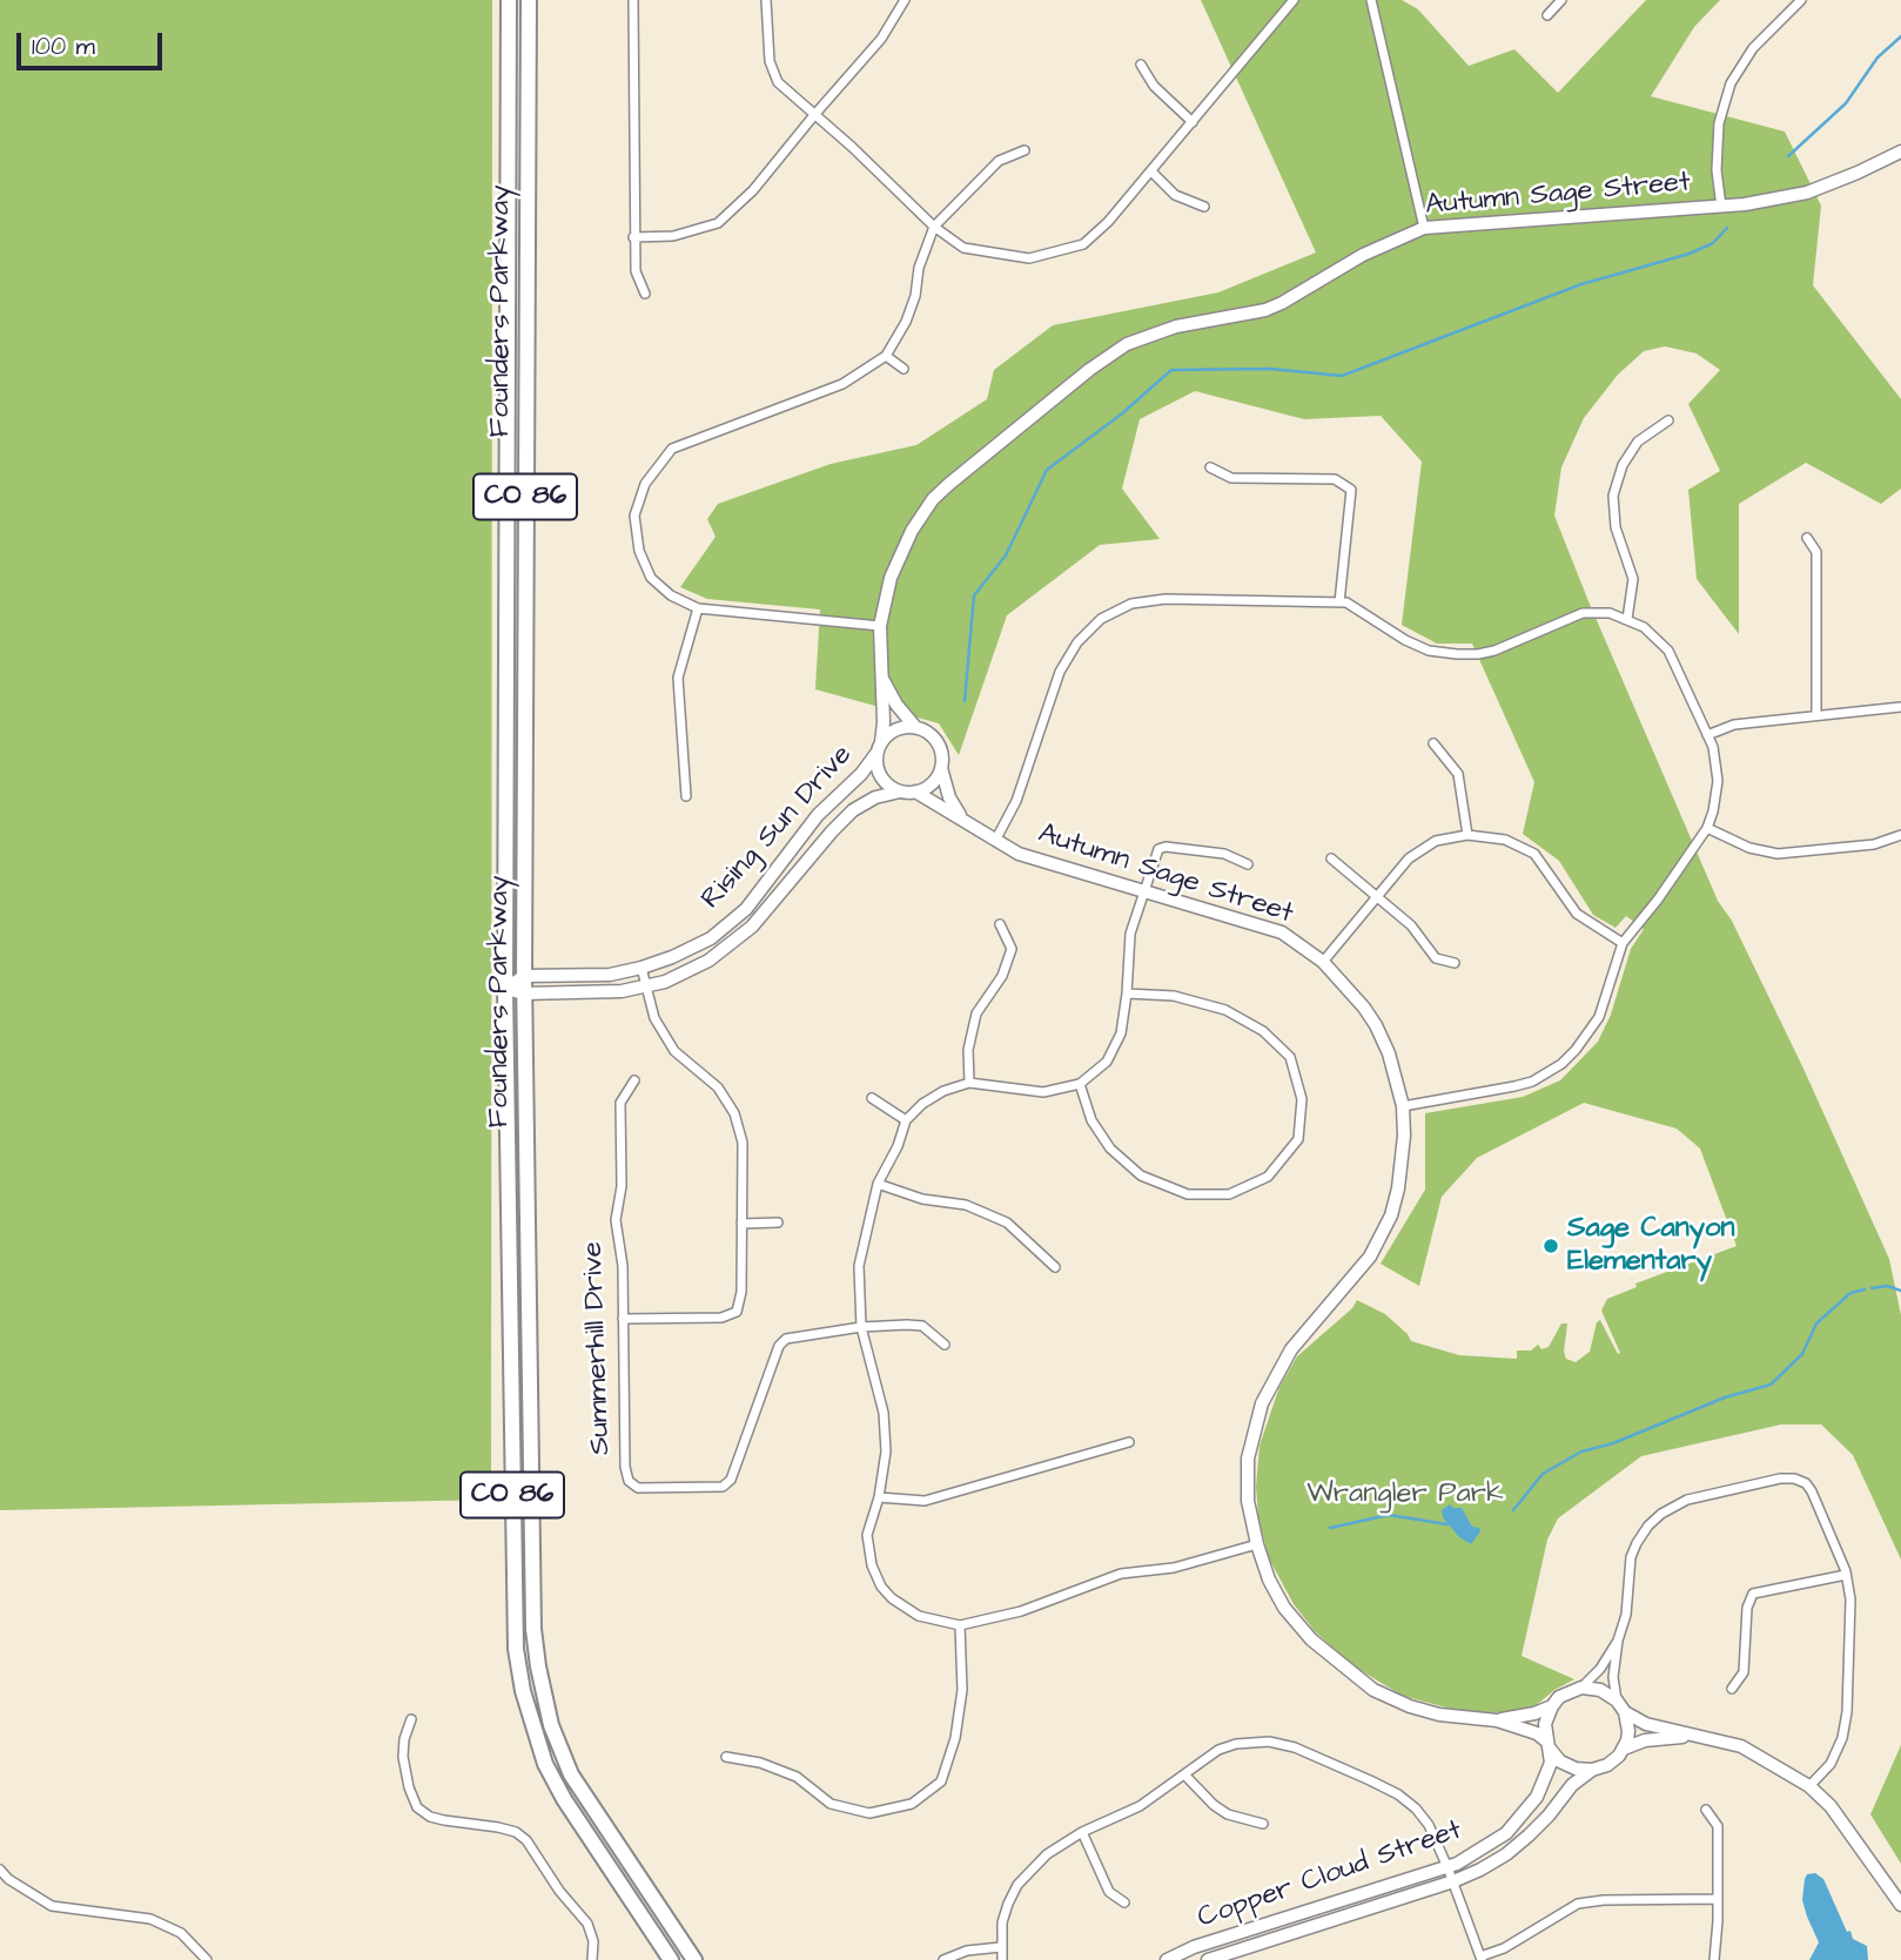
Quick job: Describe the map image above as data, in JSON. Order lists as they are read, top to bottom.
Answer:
{
  "streets": {
    "highway": ["Founders Parkway", "CO 86"],
    "street": [
      "Autumn Sage Street",
      "Rising Sun Drive",
      "Summerhill Drive",
      "Copper Cloud Street"
    ]
  },
  "crossings": [
    ["Autumn Sage Street", "Rising Sun Drive"],
    ["Autumn Sage Street", "Copper Cloud Street"],
    ["Founders Parkway", "Rising Sun Drive"]
  ],
  "parks": ["Wrangler Park"],
  "places": ["Sage Canyon Elementary"],
  "scale_bar": "100 m"
}
